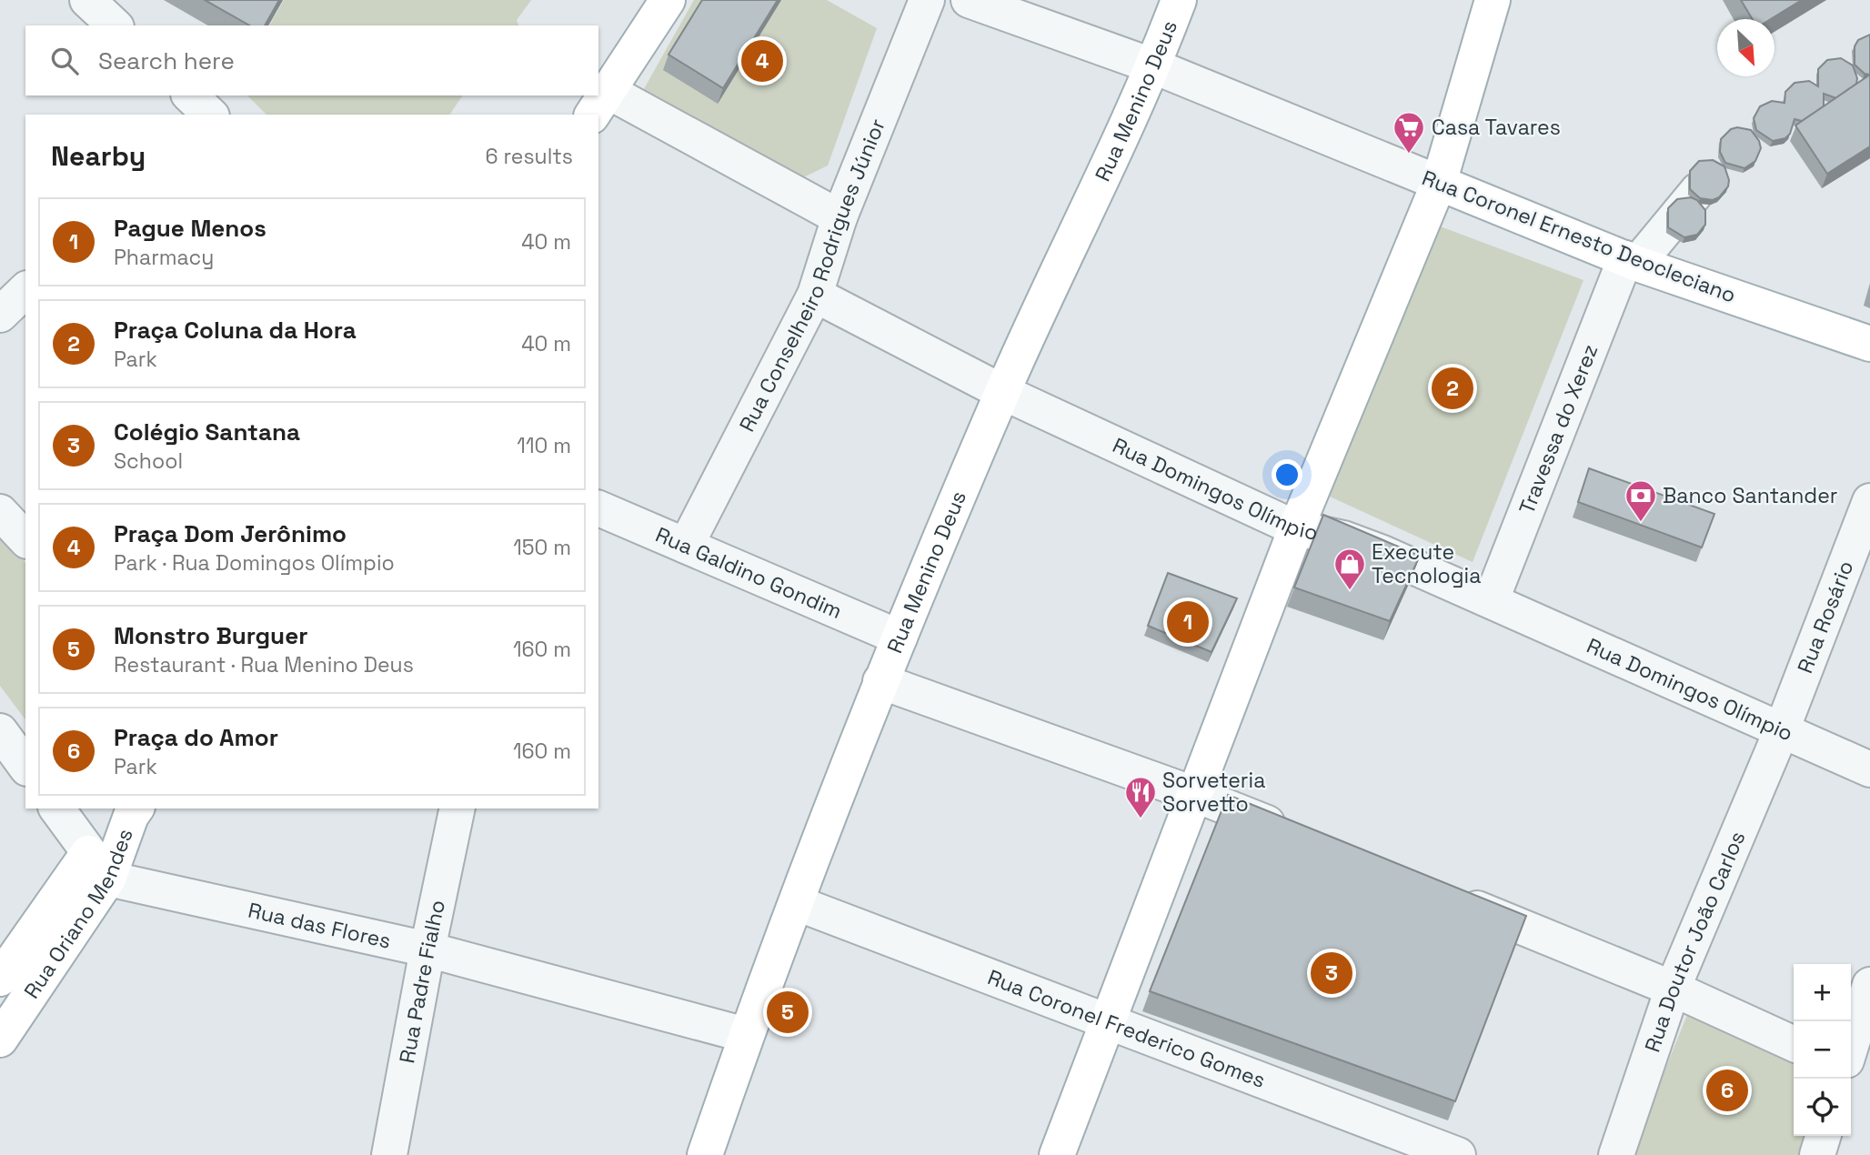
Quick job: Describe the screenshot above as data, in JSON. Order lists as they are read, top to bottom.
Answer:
{
  "streets": {
    "main road": ["Rua Menino Deus", "Rua Coronel Ernesto Deocleciano", "Rua Oriano Mendes"],
    "street": [
      "Rua Conselheiro Rodrigues Júnior",
      "Travessa do Xerez",
      "Rua Domingos Olímpio",
      "Rua Galdino Gondim",
      "Rua Rosário",
      "Rua das Flores",
      "Rua Doutor João Carlos",
      "Rua Padre Fialho",
      "Rua Coronel Frederico Gomes"
    ]
  },
  "crossings": [
    ["Rua Menino Deus", "Rua Coronel Ernesto Deocleciano"],
    ["Rua Menino Deus", "Rua Domingos Olímpio"],
    ["Rua Menino Deus", "Rua Galdino Gondim"],
    ["Rua Menino Deus", "Rua das Flores"],
    ["Rua Menino Deus", "Rua Coronel Frederico Gomes"],
    ["Rua Coronel Ernesto Deocleciano", "Travessa do Xerez"],
    ["Rua Conselheiro Rodrigues Júnior", "Rua Domingos Olímpio"],
    ["Rua Conselheiro Rodrigues Júnior", "Rua Galdino Gondim"],
    ["Travessa do Xerez", "Rua Domingos Olímpio"],
    ["Rua Domingos Olímpio", "Rua Rosário"],
    ["Rua Domingos Olímpio", "Rua Doutor João Carlos"],
    ["Rua Rosário", "Rua Doutor João Carlos"],
    ["Rua Oriano Mendes", "Rua das Flores"],
    ["Rua das Flores", "Rua Padre Fialho"]
  ],
  "places": {
    "supermarket": ["Casa Tavares"],
    "bank": ["Banco Santander"],
    "shop": ["Execute Tecnologia"],
    "restaurant": ["Sorveteria Sorvetto"]
  },
  "north": "bottom right",
  "page": {
    "search": "Search here",
    "pins": [
      "4",
      "2",
      "1",
      "3",
      "5",
      "6"
    ],
    "heading": ["Nearby", "6 results"],
    "list": [
      {
        "mark": "1",
        "name": "Pague Menos",
        "note": "Pharmacy",
        "value": "40 m"
      },
      {
        "mark": "2",
        "name": "Praça Coluna da Hora",
        "note": "Park",
        "value": "40 m"
      },
      {
        "mark": "3",
        "name": "Colégio Santana",
        "note": "School",
        "value": "110 m"
      },
      {
        "mark": "4",
        "name": "Praça Dom Jerônimo",
        "note": "Park · Rua Domingos Olímpio",
        "value": "150 m"
      },
      {
        "mark": "5",
        "name": "Monstro Burguer",
        "note": "Restaurant · Rua Menino Deus",
        "value": "160 m"
      },
      {
        "mark": "6",
        "name": "Praça do Amor",
        "note": "Park",
        "value": "160 m"
      }
    ],
    "map_buttons": ["+", "−"]
  }
}
